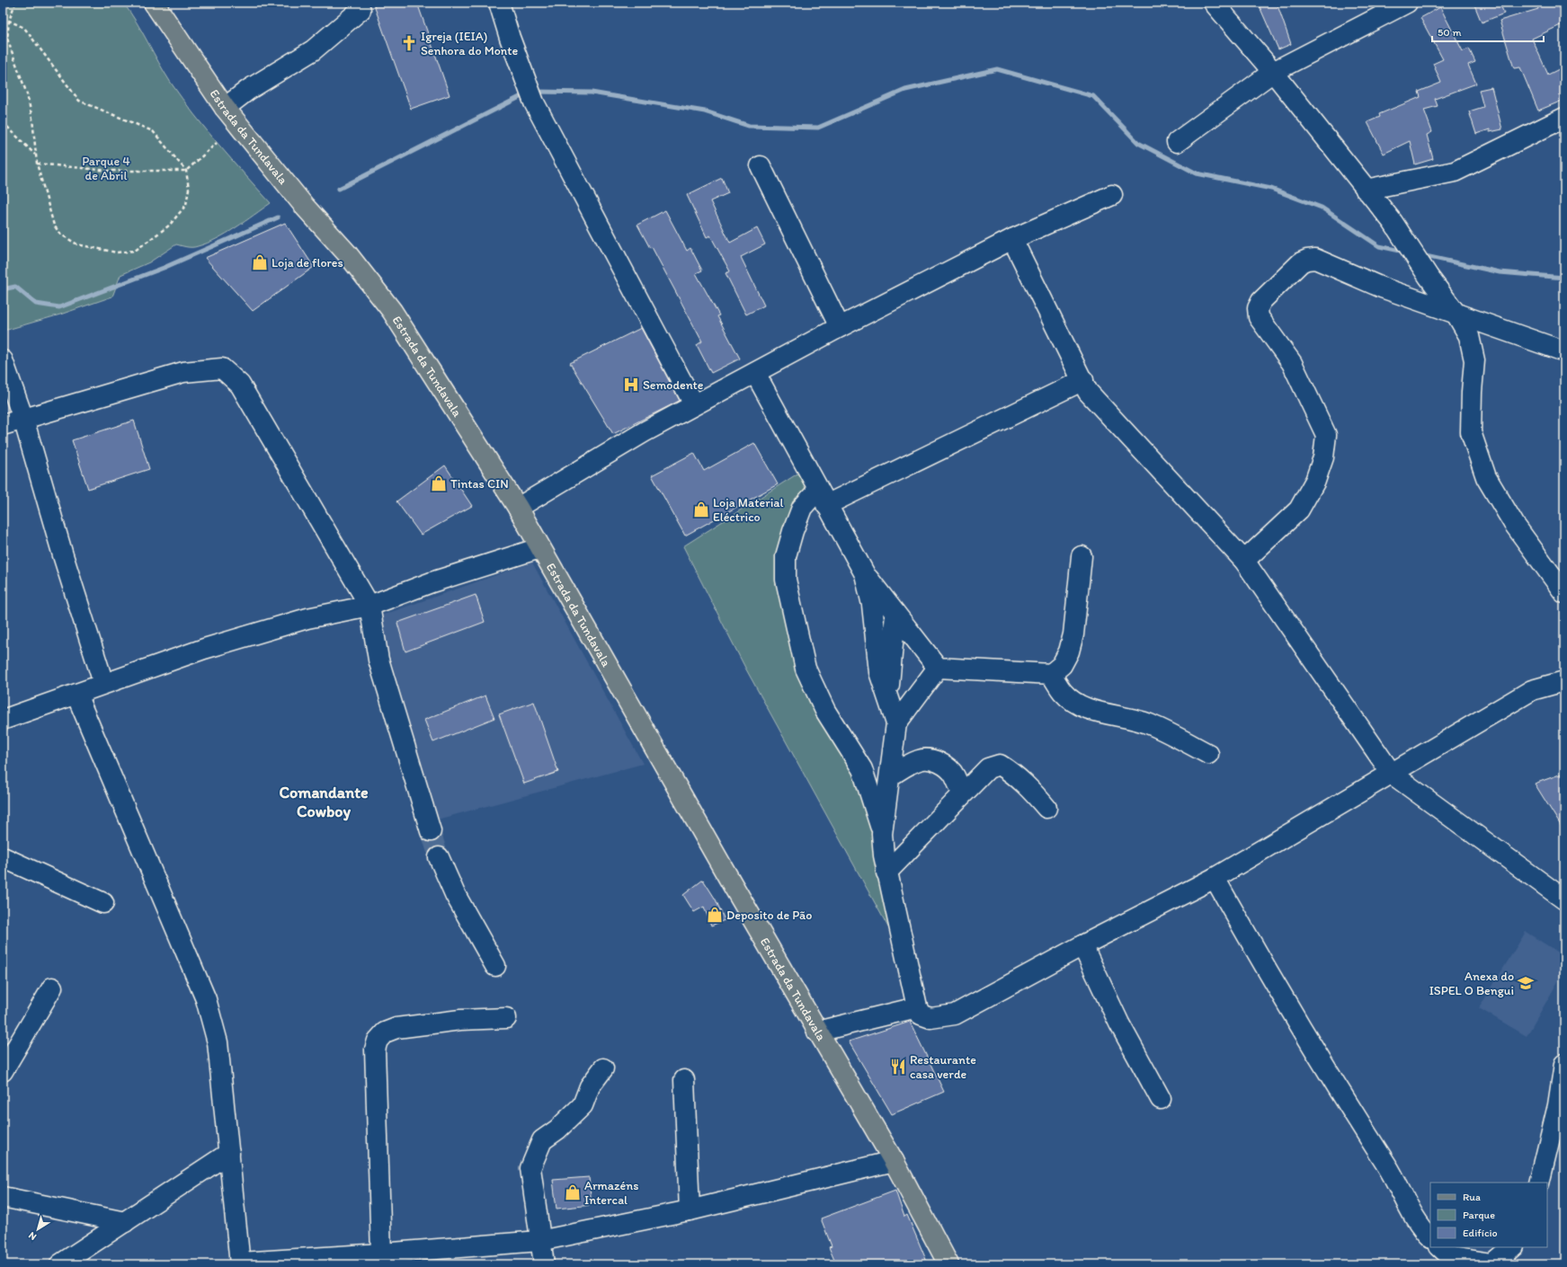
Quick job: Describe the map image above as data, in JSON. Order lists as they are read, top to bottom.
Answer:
{
  "streets": {
    "main road": ["Estrada da Tundavala"]
  },
  "districts": ["Comandante Cowboy"],
  "parks": ["Parque 4 de Abril"],
  "places": {
    "church": ["Igreja (IEIA) Senhora do Monte"],
    "shop": [
      "Loja de flores",
      "Tintas CIN",
      "Loja Material Eléctrico",
      "Deposito de Pão",
      "Armazéns Intercal"
    ],
    "hospital": ["Semodente"],
    "school or university": ["Anexa do ISPEL O Bengui"],
    "restaurant": ["Restaurante casa verde"]
  },
  "legend": ["Rua", "Parque", "Edifício"],
  "scale_bar": "50 m",
  "north": "bottom left"
}
